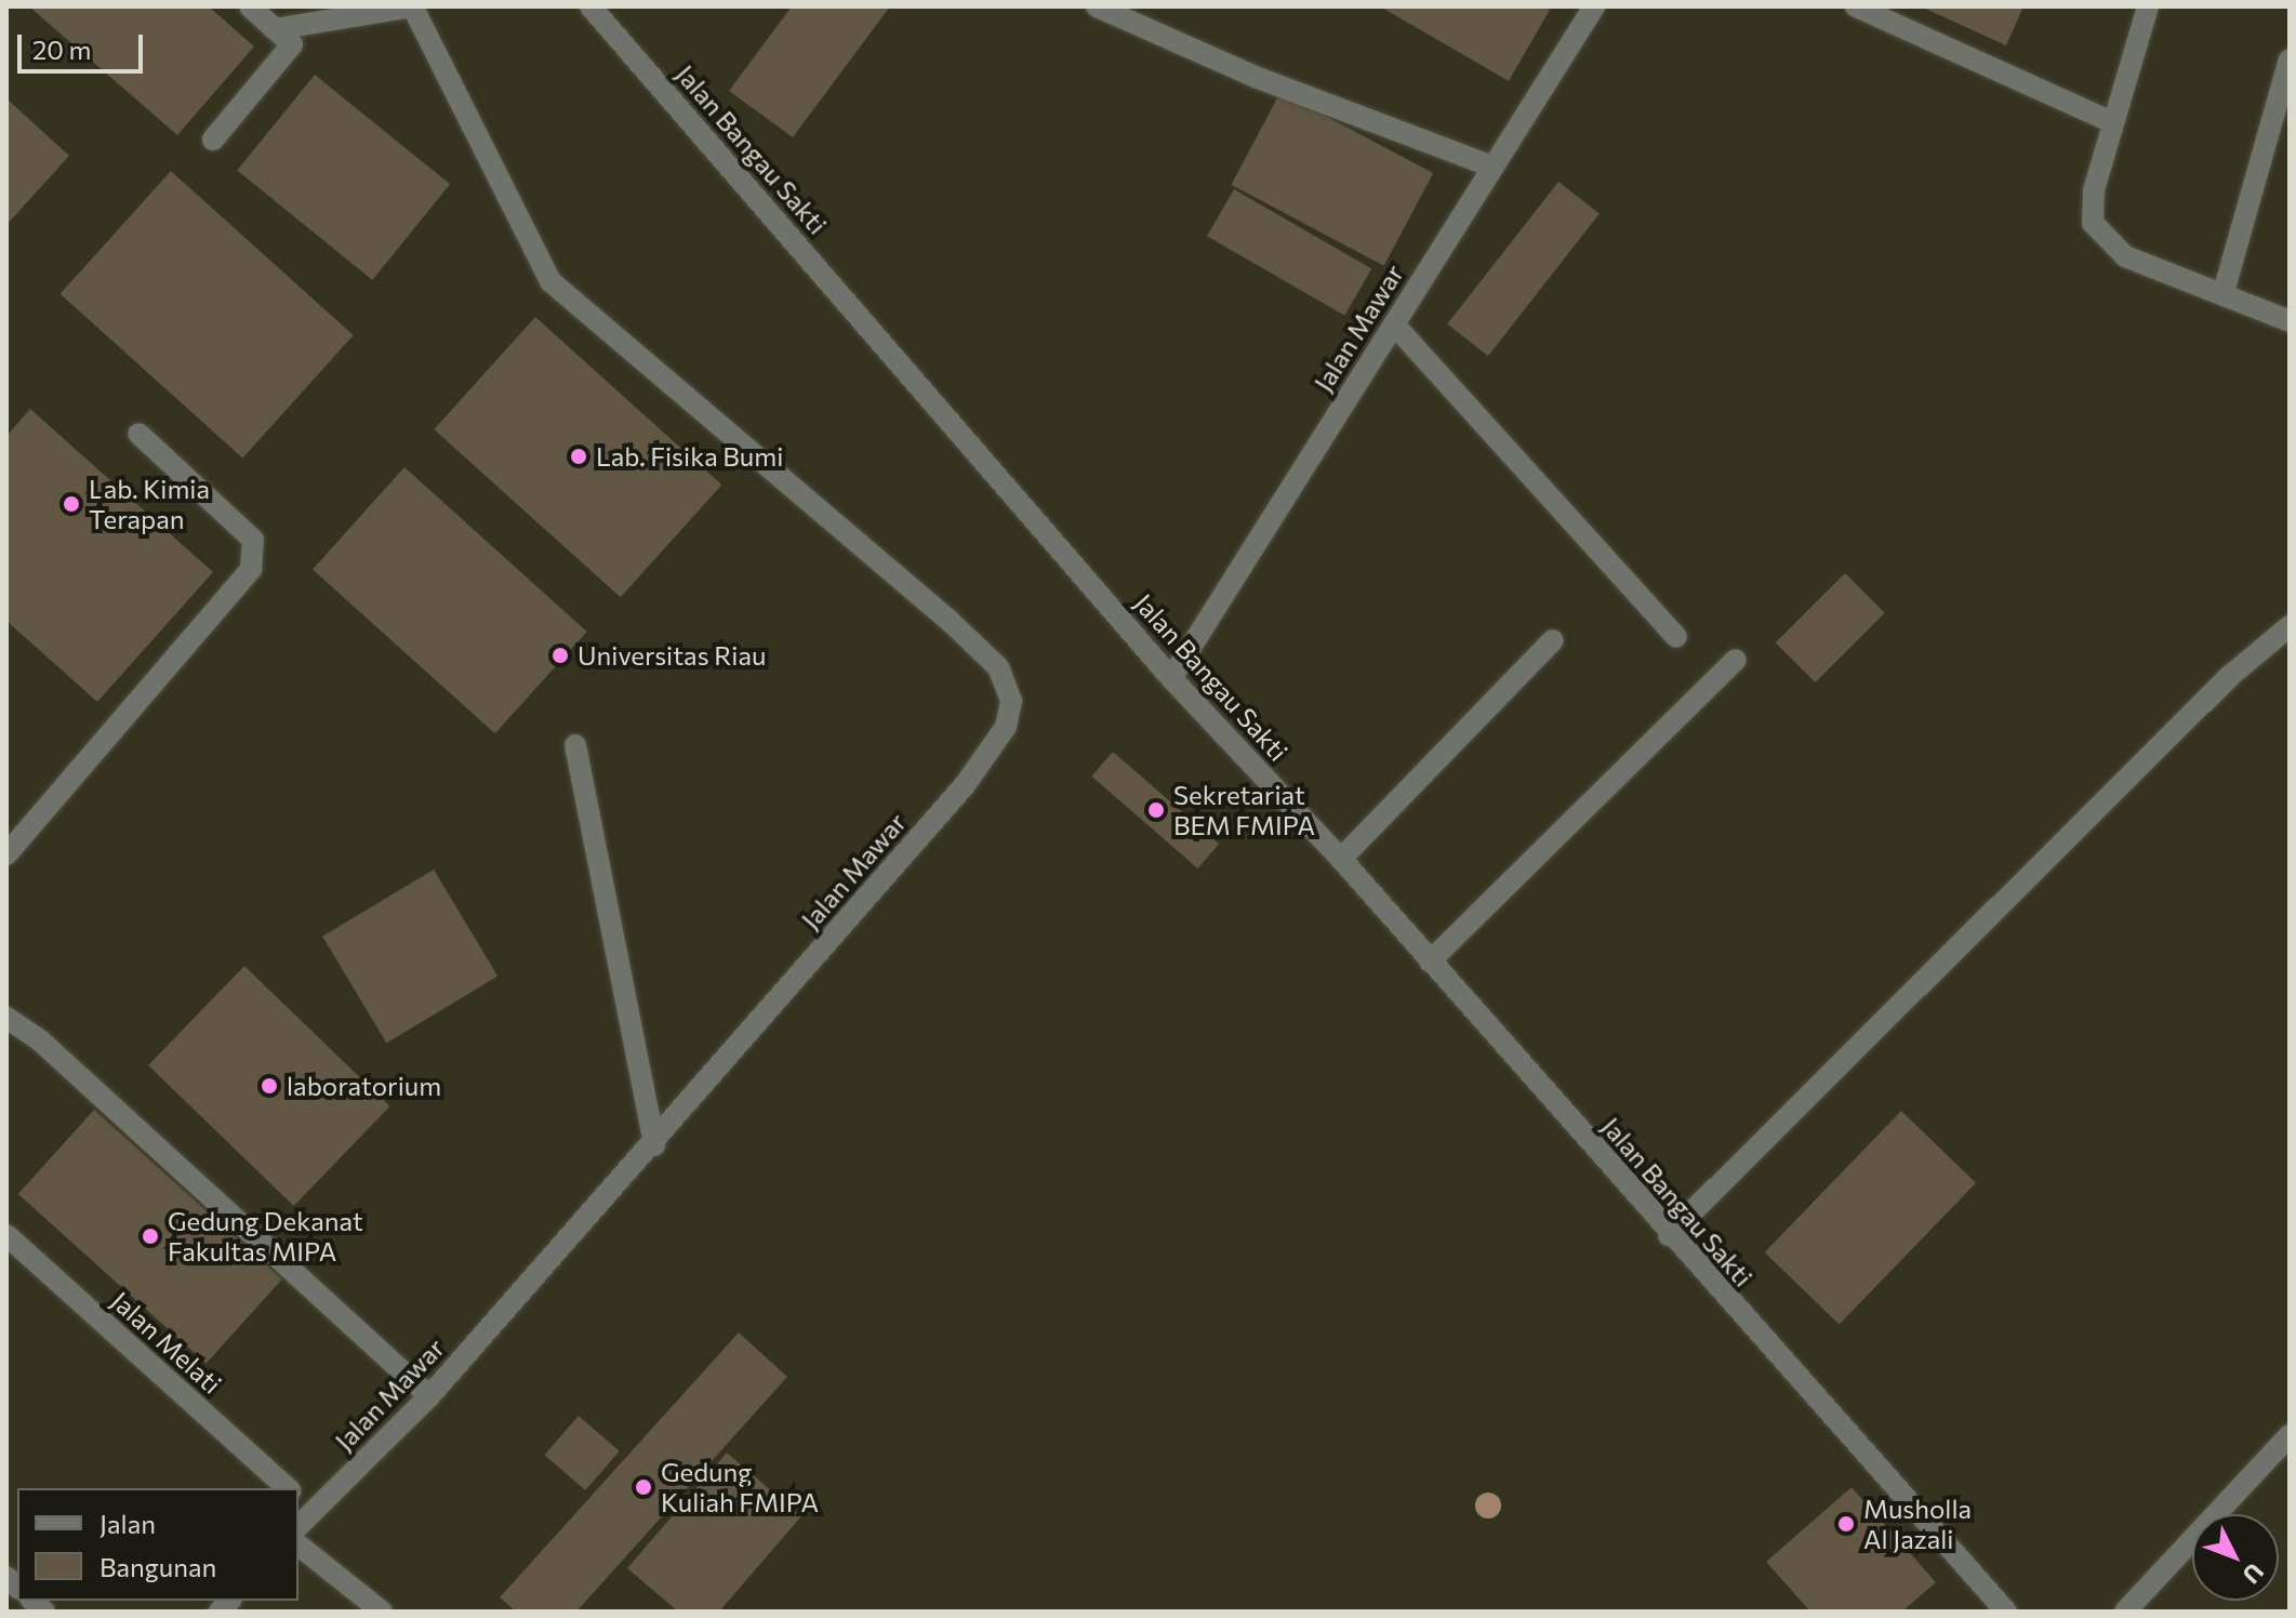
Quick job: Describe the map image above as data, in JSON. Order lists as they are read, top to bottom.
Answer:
{
  "streets": {
    "street": ["Jalan Bangau Sakti", "Jalan Mawar", "Jalan Melati"]
  },
  "crossings": [
    ["Jalan Bangau Sakti", "Jalan Mawar"]
  ],
  "places": [
    "Lab. Fisika Bumi",
    "Lab. Kimia Terapan",
    "Universitas Riau",
    "Sekretariat BEM FMIPA",
    "laboratorium",
    "Gedung Dekanat Fakultas MIPA",
    "Gedung Kuliah FMIPA",
    "Musholla Al Jazali"
  ],
  "legend": ["Jalan", "Bangunan"],
  "scale_bar": "20 m",
  "north": "bottom right"
}
